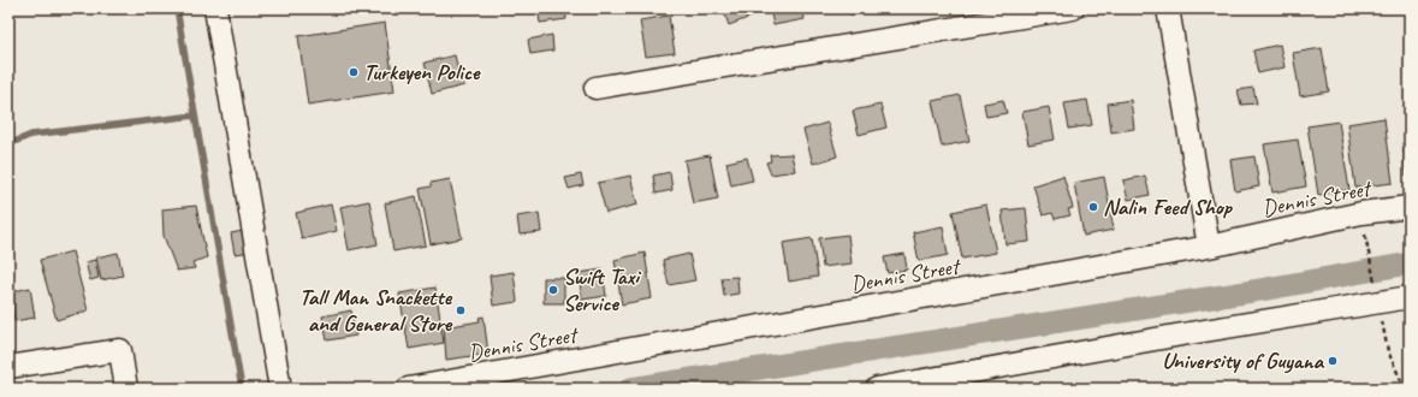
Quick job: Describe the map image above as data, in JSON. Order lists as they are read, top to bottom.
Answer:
{
  "streets": {
    "street": ["Dennis Street"]
  },
  "places": [
    "Turkeyen Police",
    "Nalin Feed Shop",
    "Swift Taxi Service",
    "Tall Man Snackette and General Store",
    "University of Guyana"
  ]
}
